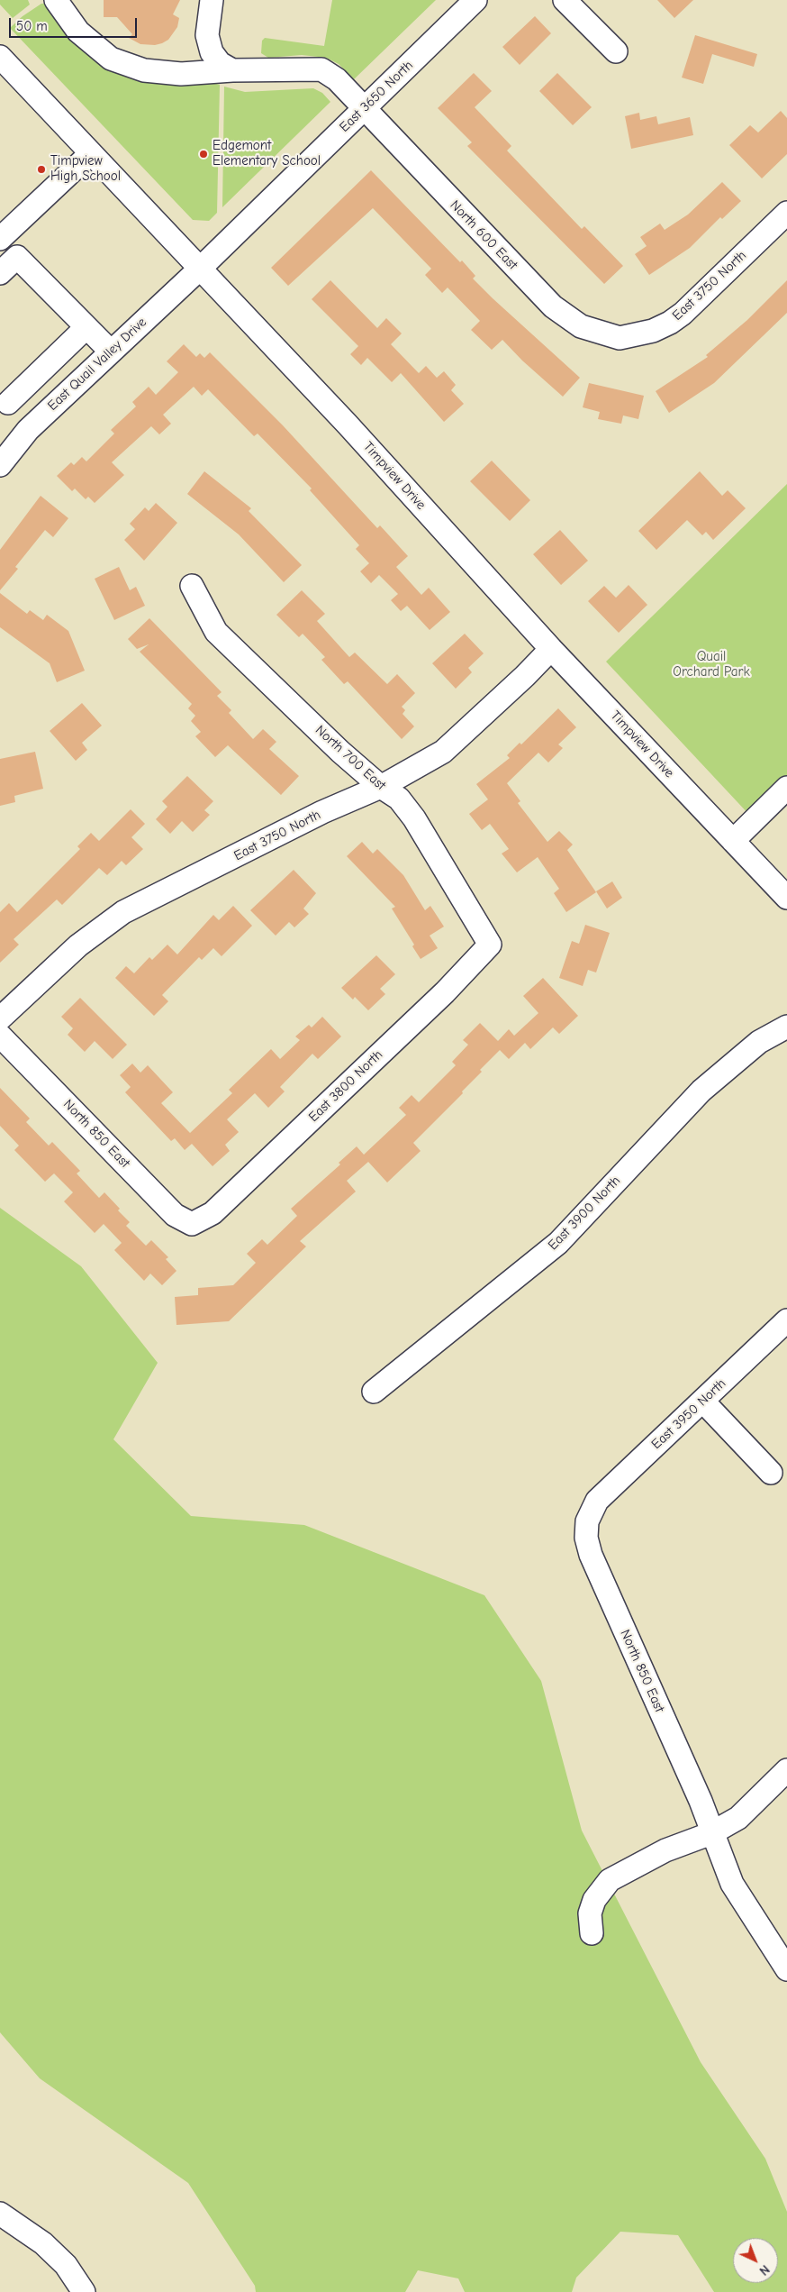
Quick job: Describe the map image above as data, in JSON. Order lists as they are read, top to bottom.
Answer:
{
  "streets": {
    "street": [
      "East 3650 North",
      "North 600 East",
      "East 3750 North",
      "East Quail Valley Drive",
      "Timpview Drive",
      "North 700 East",
      "East 3800 North",
      "North 850 East",
      "East 3900 North",
      "East 3950 North"
    ]
  },
  "crossings": [
    ["East 3650 North", "North 600 East"],
    ["East 3650 North", "East Quail Valley Drive"],
    ["East 3650 North", "Timpview Drive"],
    ["North 600 East", "East 3750 North"],
    ["East 3750 North", "Timpview Drive"],
    ["East 3750 North", "North 700 East"],
    ["East Quail Valley Drive", "Timpview Drive"],
    ["North 700 East", "East 3800 North"],
    ["East 3800 North", "North 850 East"],
    ["North 850 East", "East 3950 North"]
  ],
  "parks": ["Quail Orchard Park"],
  "places": ["Edgemont Elementary School", "Timpview High School"],
  "scale_bar": "50 m",
  "north": "bottom right"
}
